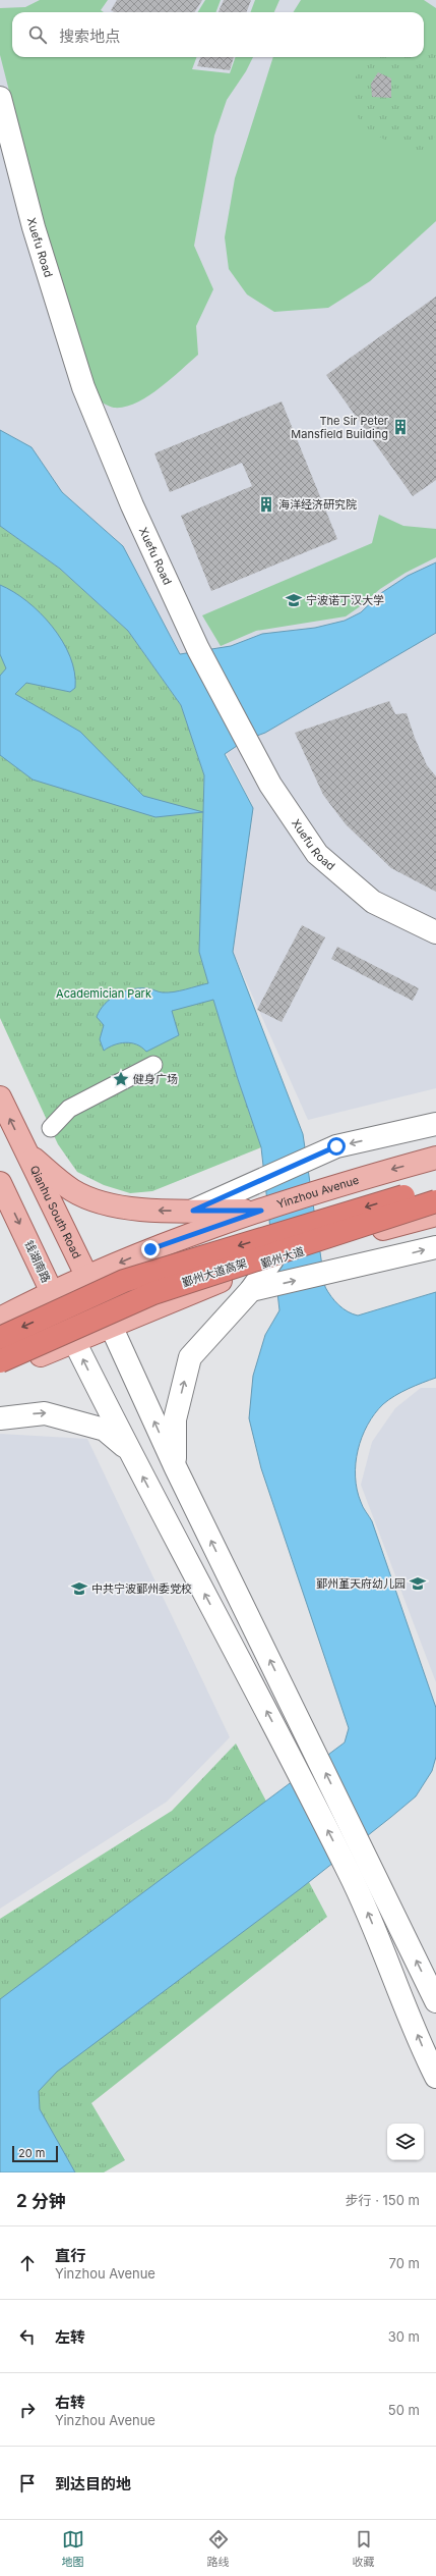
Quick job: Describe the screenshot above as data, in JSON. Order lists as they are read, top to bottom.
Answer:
{
  "streets": {
    "highway": ["鄞州大道高架"],
    "main road": [
      "Yinzhou Avenue",
      "Qianhu South Road",
      "鄞州大道",
      "钱湖南路"
    ],
    "street": ["Xuefu Road"]
  },
  "crossings": [
    ["Yinzhou Avenue", "Qianhu South Road"],
    ["Yinzhou Avenue", "钱湖南路"],
    ["Qianhu South Road", "鄞州大道"],
    ["鄞州大道", "钱湖南路"]
  ],
  "one_way": ["Yinzhou Avenue", "钱湖南路"],
  "parks": ["Academician Park"],
  "places": {
    "building": ["The Sir Peter Mansfield Building", "海洋经济研究院"],
    "school or university": ["宁波诺丁汉大学", "鄞州堇天府幼儿园", "中共宁波鄞州委党校"],
    "place": ["健身广场"]
  },
  "scale_bar": "20 m",
  "page": {
    "search": "搜索地点",
    "scale": "20 m",
    "heading": ["2 分钟", "步行 · 150 m"],
    "list": [
      ["直行", "Yinzhou Avenue", "70 m"],
      ["左转", "30 m"],
      ["右转", "Yinzhou Avenue", "50 m"],
      "到达目的地"
    ],
    "nav": ["地图", "路线", "收藏"]
  }
}
